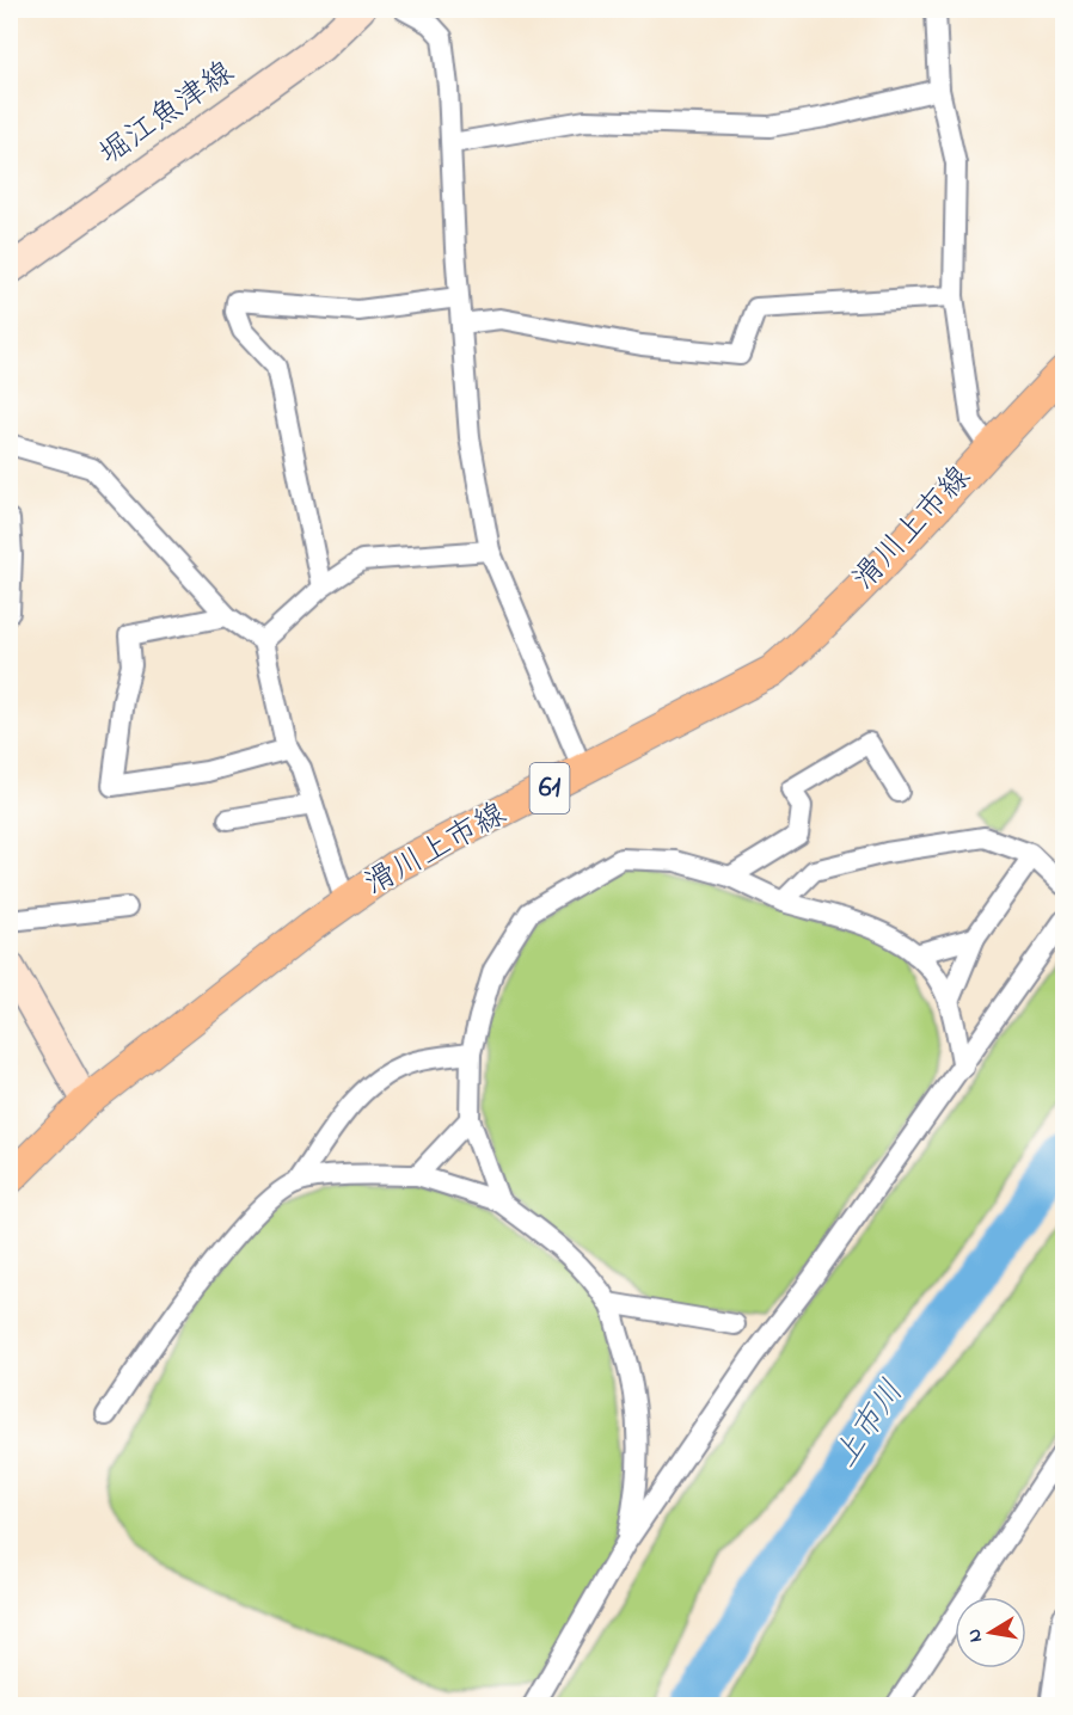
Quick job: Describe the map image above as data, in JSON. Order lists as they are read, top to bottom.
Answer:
{
  "streets": {
    "main road": ["堀江魚津線", "滑川上市線", "61"]
  },
  "water": ["上市川"],
  "north": "left"
}
